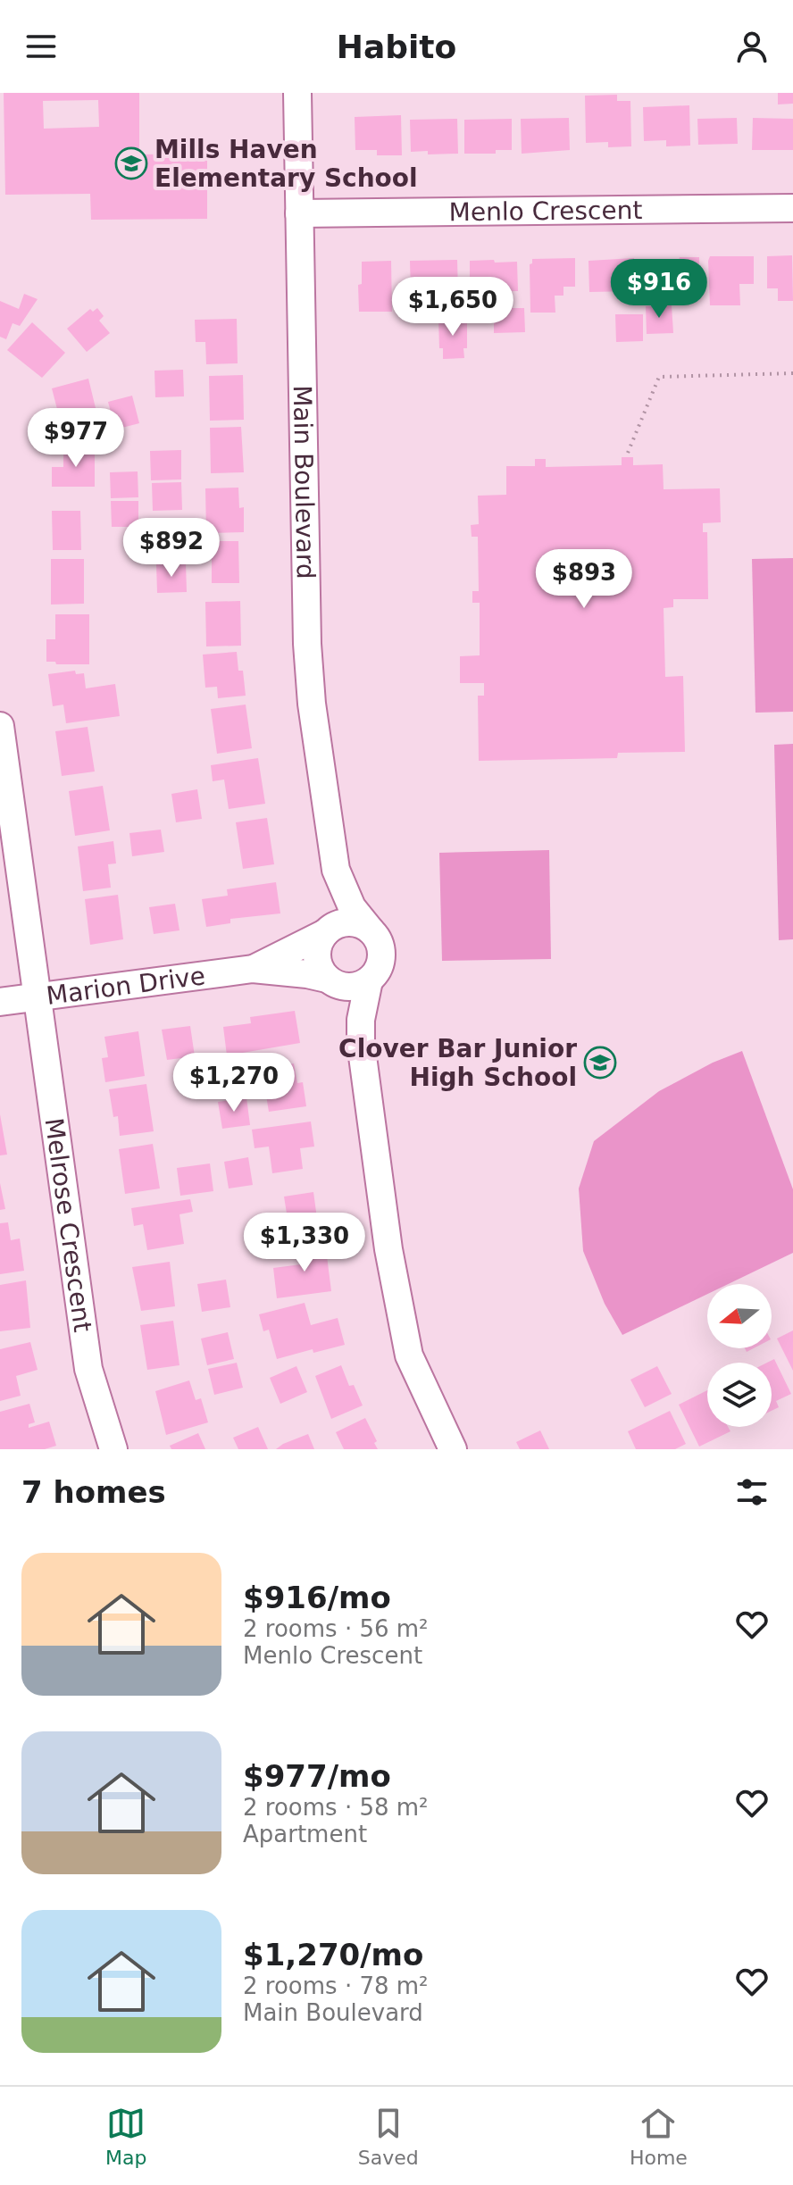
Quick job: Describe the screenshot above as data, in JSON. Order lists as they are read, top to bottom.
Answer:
{
  "streets": {
    "street": [
      "Menlo Crescent",
      "Main Boulevard",
      "Marion Drive",
      "Melrose Crescent"
    ]
  },
  "crossings": [
    ["Menlo Crescent", "Main Boulevard"],
    ["Main Boulevard", "Marion Drive"],
    ["Marion Drive", "Melrose Crescent"]
  ],
  "places": {
    "school or university": ["Mills Haven Elementary School", "Clover Bar Junior High School"]
  },
  "north": "left",
  "page": {
    "header": "Habito",
    "price": [
      "$916",
      "$1,650",
      "$977",
      "$892",
      "$893",
      "$1,270",
      "$1,330"
    ],
    "heading": "7 homes",
    "list": [
      {
        "name": "$916/mo",
        "note": "2 rooms · 56 m² · Menlo Crescent"
      },
      {
        "name": "$977/mo",
        "note": "2 rooms · 58 m² · Apartment"
      },
      {
        "name": "$1,270/mo",
        "note": "2 rooms · 78 m² · Main Boulevard"
      }
    ],
    "tabs": ["Map", "Saved", "Home"]
  }
}
